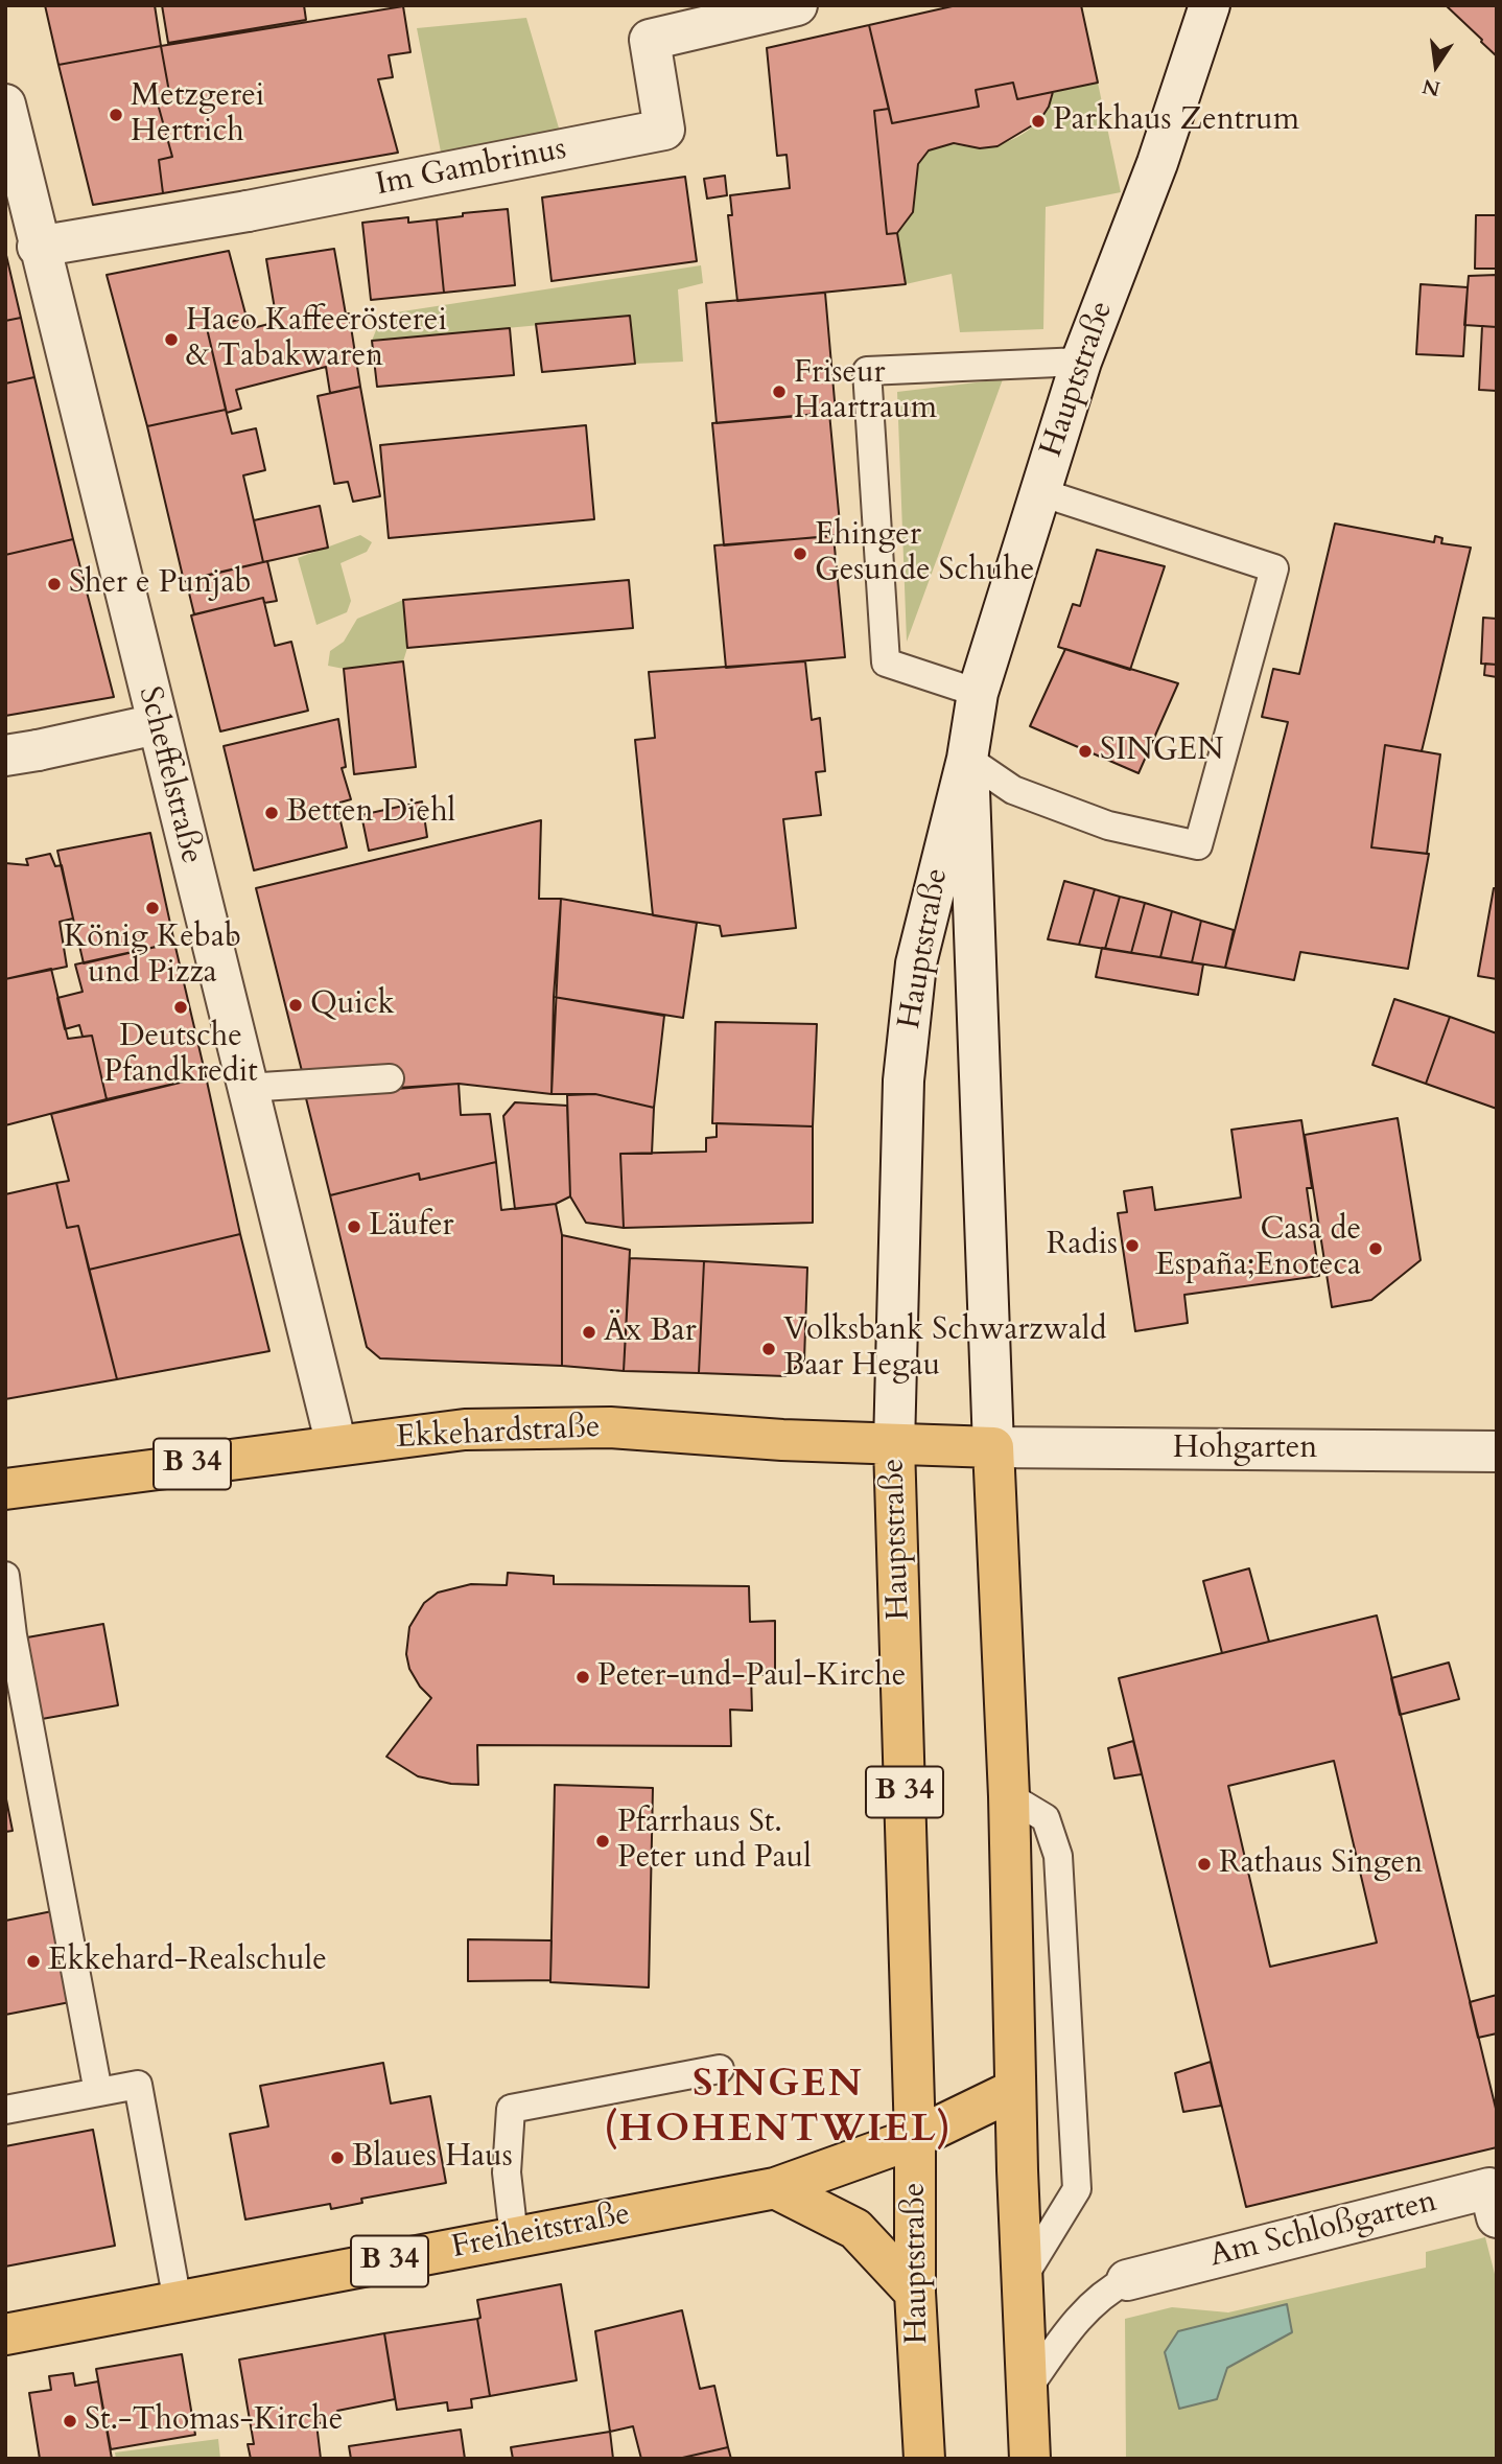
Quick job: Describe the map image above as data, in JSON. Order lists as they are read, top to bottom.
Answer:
{
  "streets": {
    "main road": [
      "Hauptstraße",
      "Ekkehardstraße",
      "B 34",
      "Freiheitstraße"
    ],
    "street": [
      "Im Gambrinus",
      "Scheffelstraße",
      "Hohgarten",
      "Am Schloßgarten"
    ]
  },
  "crossings": [
    ["Im Gambrinus", "Scheffelstraße"],
    ["Hauptstraße", "Ekkehardstraße"],
    ["Hauptstraße", "Hohgarten"],
    ["Hauptstraße", "Freiheitstraße"],
    ["Scheffelstraße", "Ekkehardstraße"],
    ["Ekkehardstraße", "Hohgarten"]
  ],
  "districts": ["SINGEN (HOHENTWIEL)"],
  "places": [
    "Metzgerei Hertrich",
    "Parkhaus Zentrum",
    "Haco Kaffeerösterei & Tabakwaren",
    "Friseur Haartraum",
    "Ehinger Gesunde Schuhe",
    "Sher e Punjab",
    "SINGEN",
    "Betten Diehl",
    "König Kebab und Pizza",
    "Quick",
    "Deutsche Pfandkredit",
    "Läufer",
    "Radis",
    "Casa de España;Enoteca",
    "Äx Bar",
    "Volksbank Schwarzwald Baar Hegau",
    "Peter-und-Paul-Kirche",
    "Pfarrhaus St. Peter und Paul",
    "Rathaus Singen",
    "Ekkehard-Realschule",
    "Blaues Haus",
    "St.-Thomas-Kirche"
  ],
  "north": "bottom"
}
